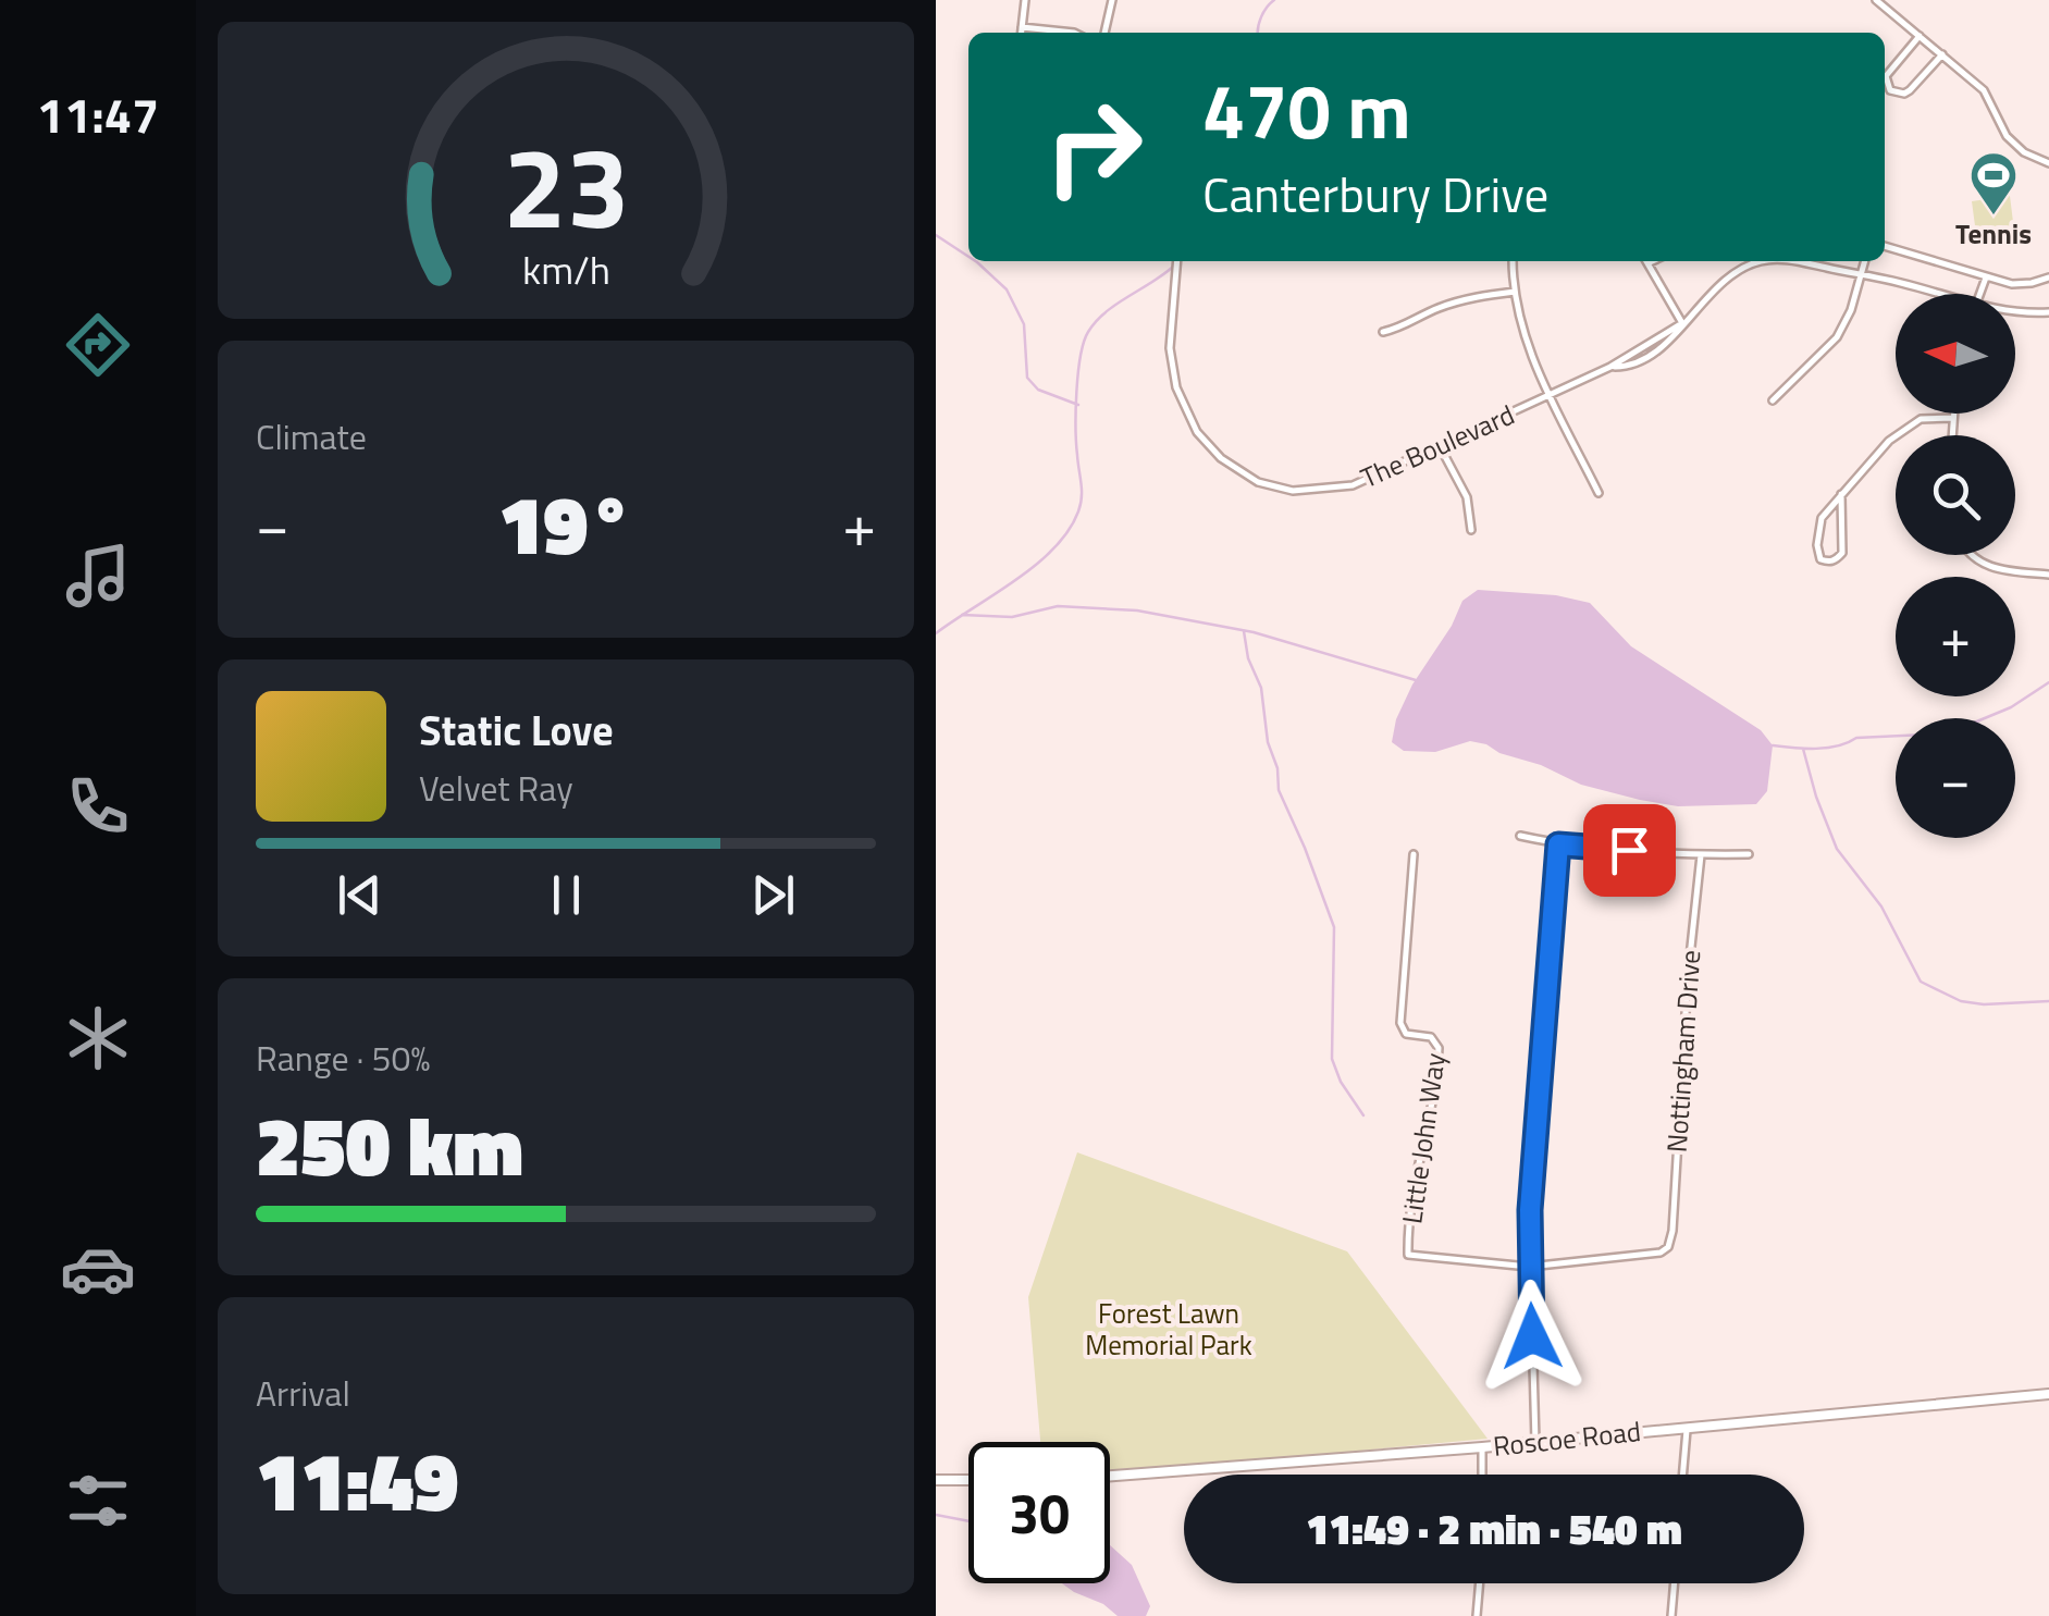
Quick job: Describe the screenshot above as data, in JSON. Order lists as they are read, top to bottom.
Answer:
{
  "streets": {
    "main road": ["Roscoe Road"],
    "street": ["The Boulevard", "Nottingham Drive", "Little John Way"]
  },
  "crossings": [
    ["Nottingham Drive", "Little John Way"]
  ],
  "parks": ["Forest Lawn Memorial Park"],
  "places": {
    "sports": ["Tennis"]
  },
  "north": "left",
  "page": {
    "tabs": "11:47",
    "turn": ["470 m", "Canterbury Drive"],
    "map_buttons": ["+", "−"],
    "tile": [
      "Climate",
      ["Range · 50%", "250 km"],
      ["Arrival", "11:49"]
    ],
    "heat": ["−", "19°", "+"],
    "song": ["Static Love", "Velvet Ray"],
    "limit": "30",
    "trip": "11:49 · 2 min · 540 m",
    "gauge": ["23", "km/h"]
  }
}
